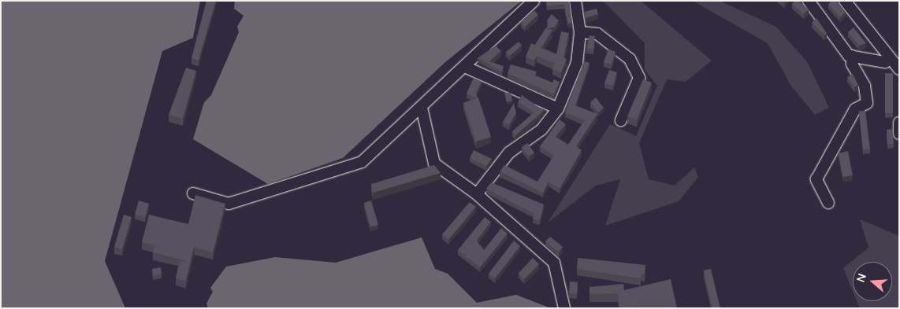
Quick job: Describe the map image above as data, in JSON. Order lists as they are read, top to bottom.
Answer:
{
  "north": "left"
}
